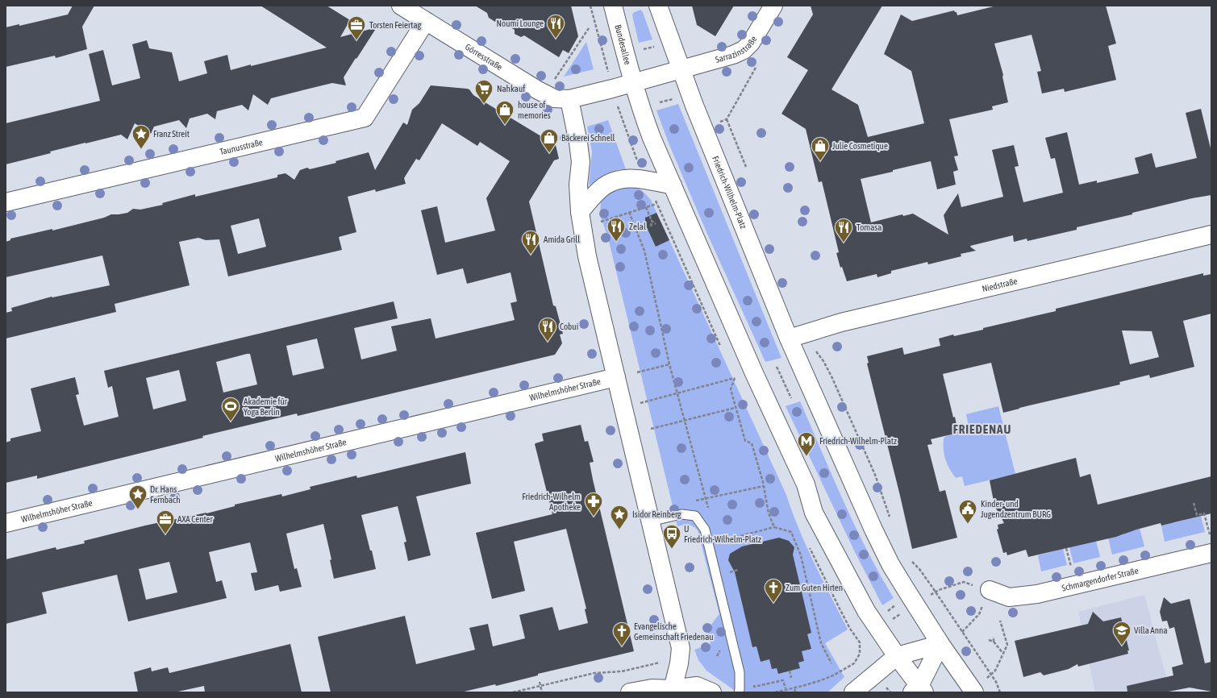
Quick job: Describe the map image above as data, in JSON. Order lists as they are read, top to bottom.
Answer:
{
  "streets": {
    "street": [
      "Bundesallee",
      "Sarrazinstraße",
      "Görresstraße",
      "Taunusstraße",
      "Friedrich-Wilhelm-Platz",
      "Niedstraße",
      "Wilhelmshöher Straße",
      "Schmargendorfer Straße"
    ]
  },
  "crossings": [
    ["Bundesallee", "Sarrazinstraße"],
    ["Sarrazinstraße", "Friedrich-Wilhelm-Platz"],
    ["Görresstraße", "Taunusstraße"],
    ["Friedrich-Wilhelm-Platz", "Niedstraße"]
  ],
  "districts": ["FRIEDENAU"],
  "places": {
    "restaurant": [
      "Noumi Lounge",
      "Zelal",
      "Tomasa",
      "Amida Grill",
      "Cobui"
    ],
    "office": ["Torsten Feiertag", "AXA Center"],
    "supermarket": ["Nahkauf"],
    "shop": ["house of memories", "Bäckerei Schnell", "Julie Cosmetique"],
    "place": ["Franz Streit", "Dr. Hans Fernbach", "Isidor Reinberg"],
    "sports": ["Akademie für Yoga Berlin"],
    "metro station": ["Friedrich-Wilhelm-Platz"],
    "pharmacy": ["Friedrich-Wilhelm Apotheke"],
    "public building": ["Kinder- und Jugendzentrum BURG"],
    "bus stop": ["U Friedrich-Wilhelm-Platz"],
    "church": ["Zum Guten Hirten", "Evangelische Gemeinschaft Friedenau"],
    "school or university": ["Villa Anna"]
  }
}
